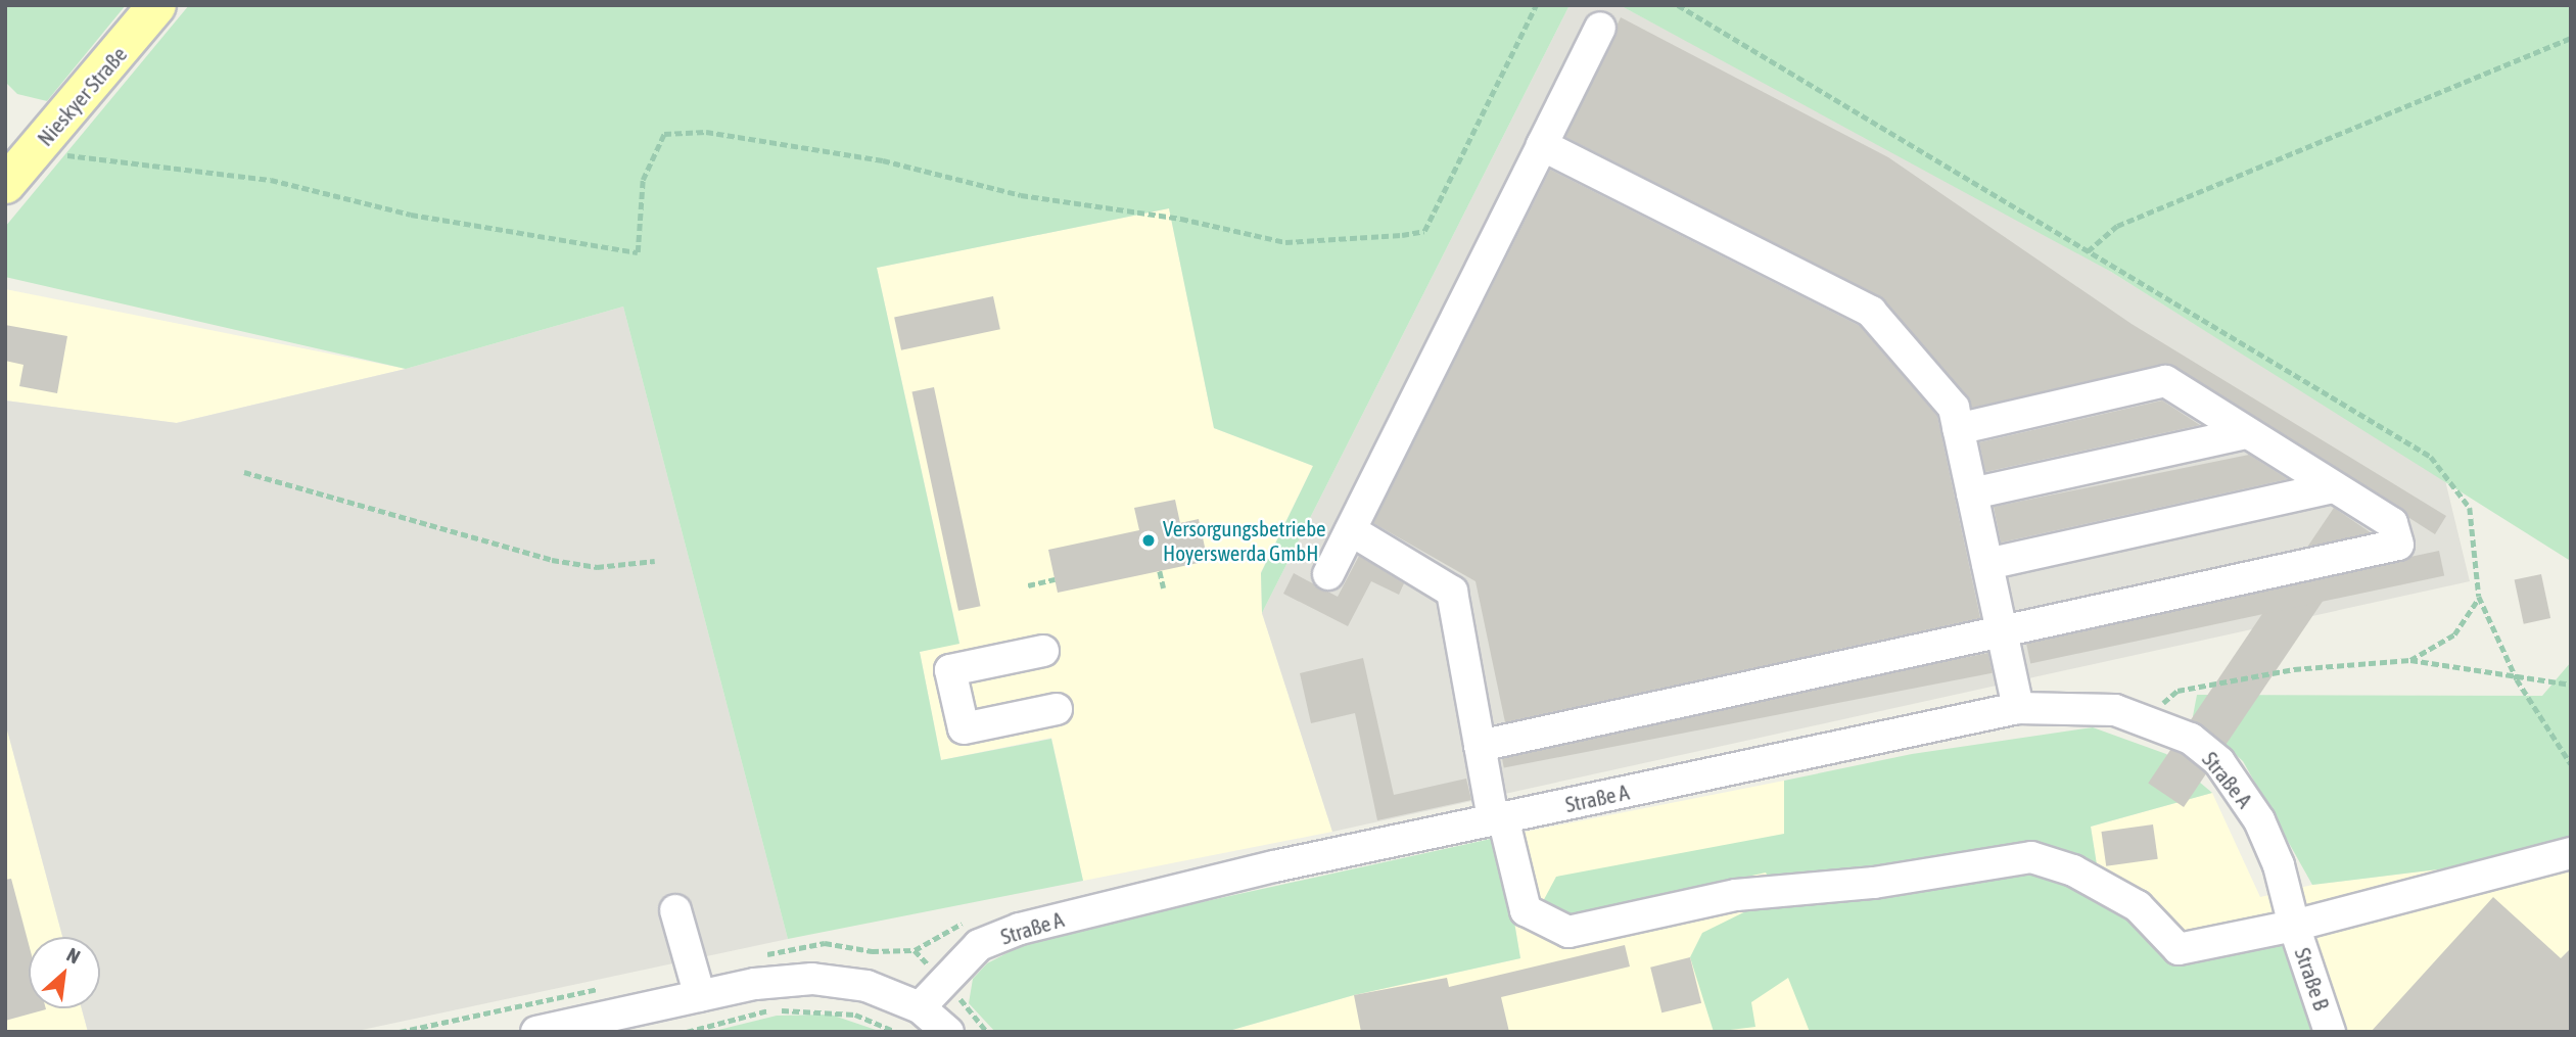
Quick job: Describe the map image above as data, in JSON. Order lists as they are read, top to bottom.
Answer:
{
  "streets": {
    "main road": ["Nieskyer Straße"],
    "street": ["Straße A", "Straße B"]
  },
  "crossings": [
    ["Straße A", "Straße B"]
  ],
  "places": ["Versorgungsbetriebe Hoyerswerda GmbH"],
  "north": "top right"
}
